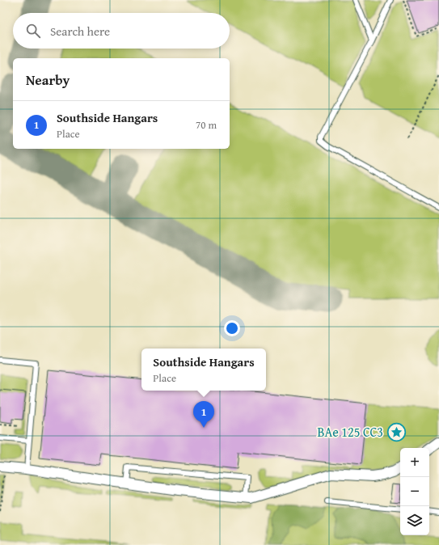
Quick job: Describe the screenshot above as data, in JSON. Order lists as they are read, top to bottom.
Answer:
{
  "places": {
    "place": ["BAe 125 CC3"]
  },
  "page": {
    "search": "Search here",
    "heading": "Nearby",
    "list": [
      {
        "mark": "1",
        "name": "Southside Hangars",
        "note": "Place",
        "value": "70 m"
      }
    ],
    "popup": ["Southside Hangars", "Place"],
    "pins": "1",
    "map_buttons": ["+", "−"]
  }
}
